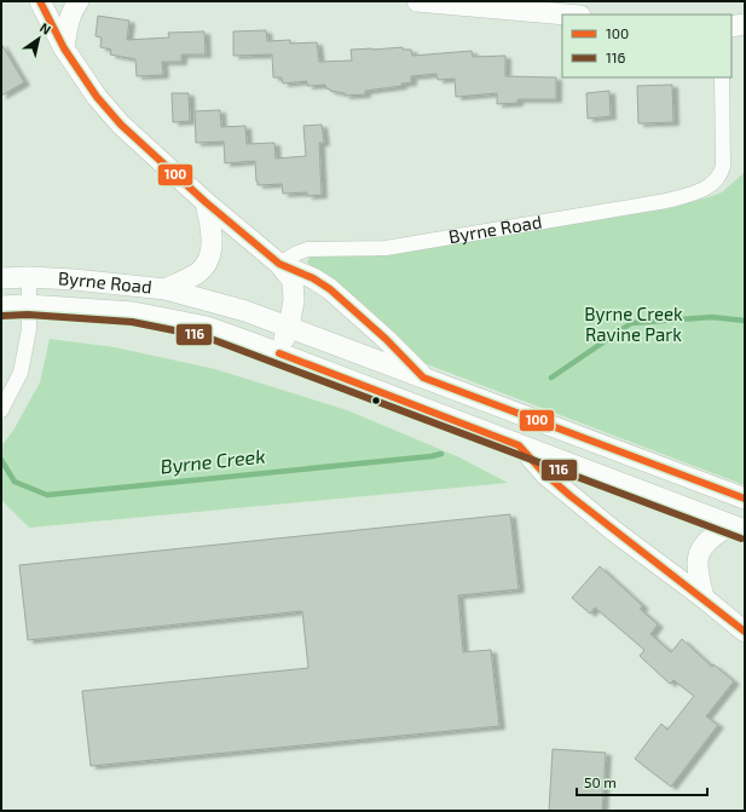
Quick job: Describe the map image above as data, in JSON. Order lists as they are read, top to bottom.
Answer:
{
  "streets": {
    "main road": ["Byrne Road"]
  },
  "water": ["Byrne Creek"],
  "parks": ["Byrne Creek Ravine Park"],
  "lines": ["transit line 100", "transit line 116"],
  "legend": ["100", "116"],
  "scale_bar": "50 m",
  "north": "top right"
}
